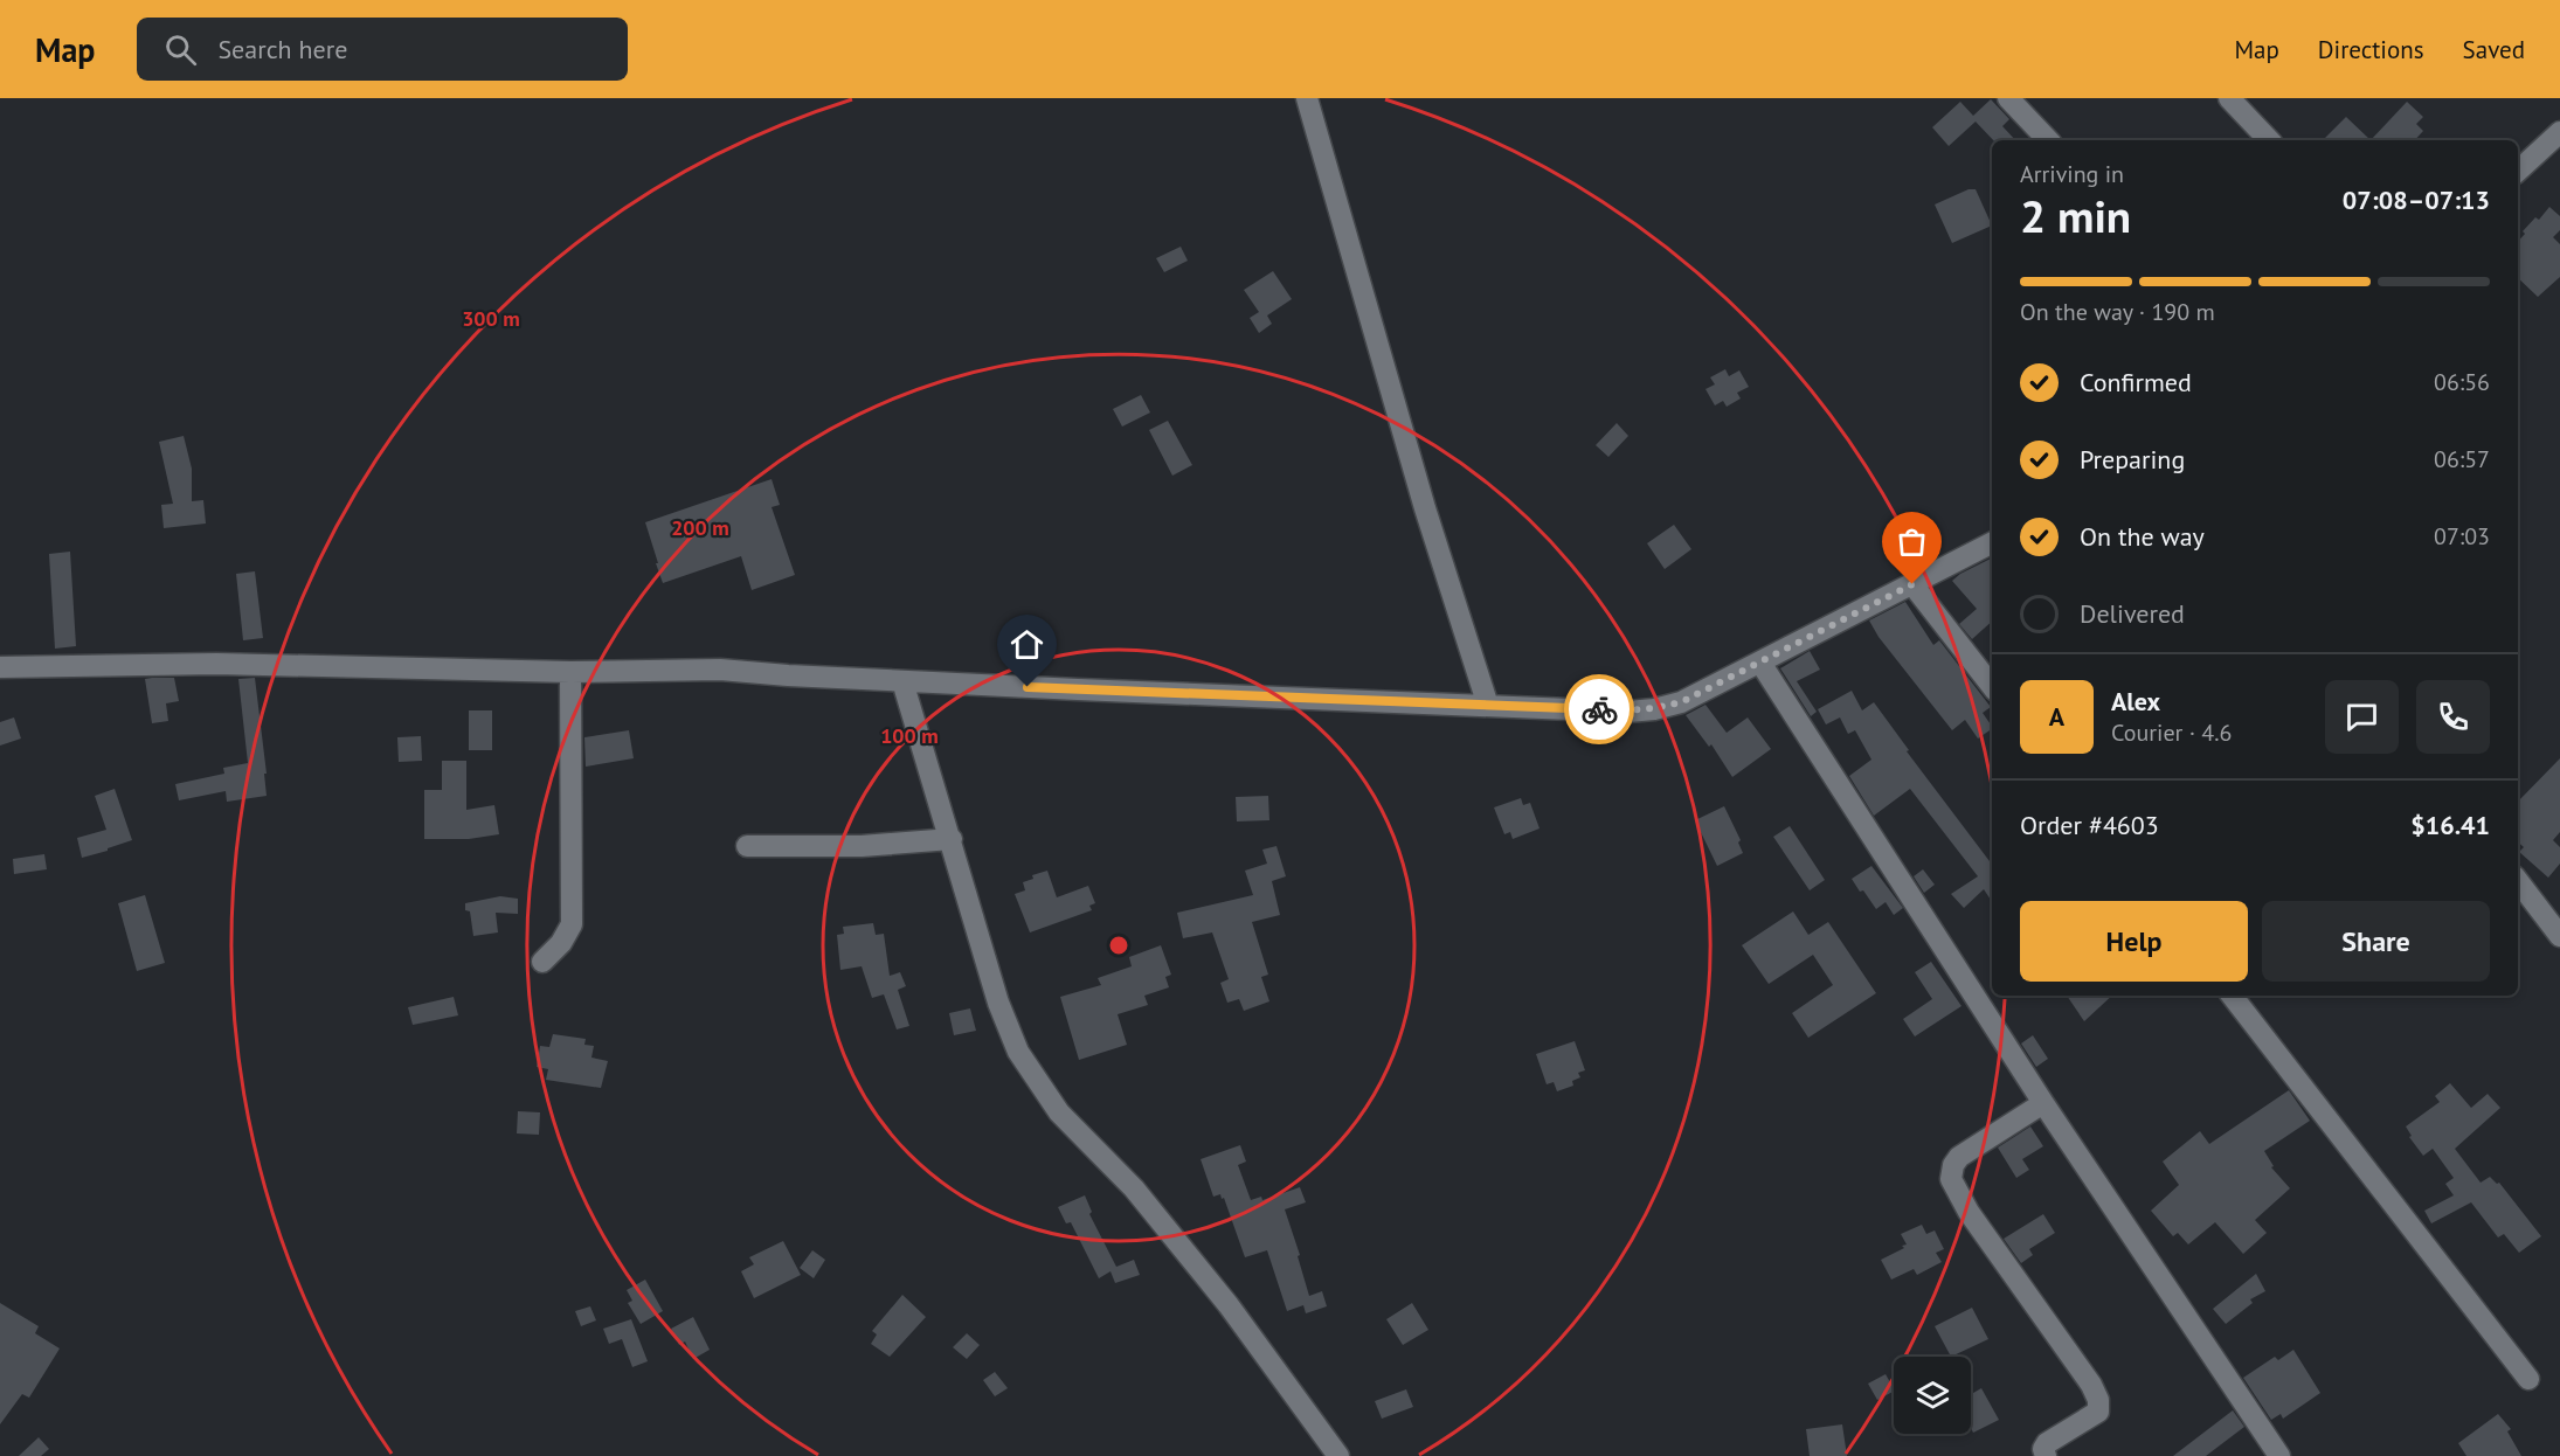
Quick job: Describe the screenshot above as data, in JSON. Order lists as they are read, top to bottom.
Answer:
{
  "page": {
    "header": "Map",
    "search": "Search here",
    "nav": ["Map", "Directions", "Saved"],
    "heading": ["2 min", "Arriving in", "07:08–07:13"],
    "panel": [
      "Alex",
      "Courier · 4.6",
      "Order #4603",
      "$16.41"
    ],
    "bar": "On the way · 190 m",
    "list": [
      ["Confirmed", "06:56"],
      ["Preparing", "06:57"],
      ["On the way", "07:03"],
      "Delivered"
    ],
    "round": "A",
    "buttons": ["Help", "Share"]
  },
  "rings": ["300 m", "200 m", "100 m"]
}
